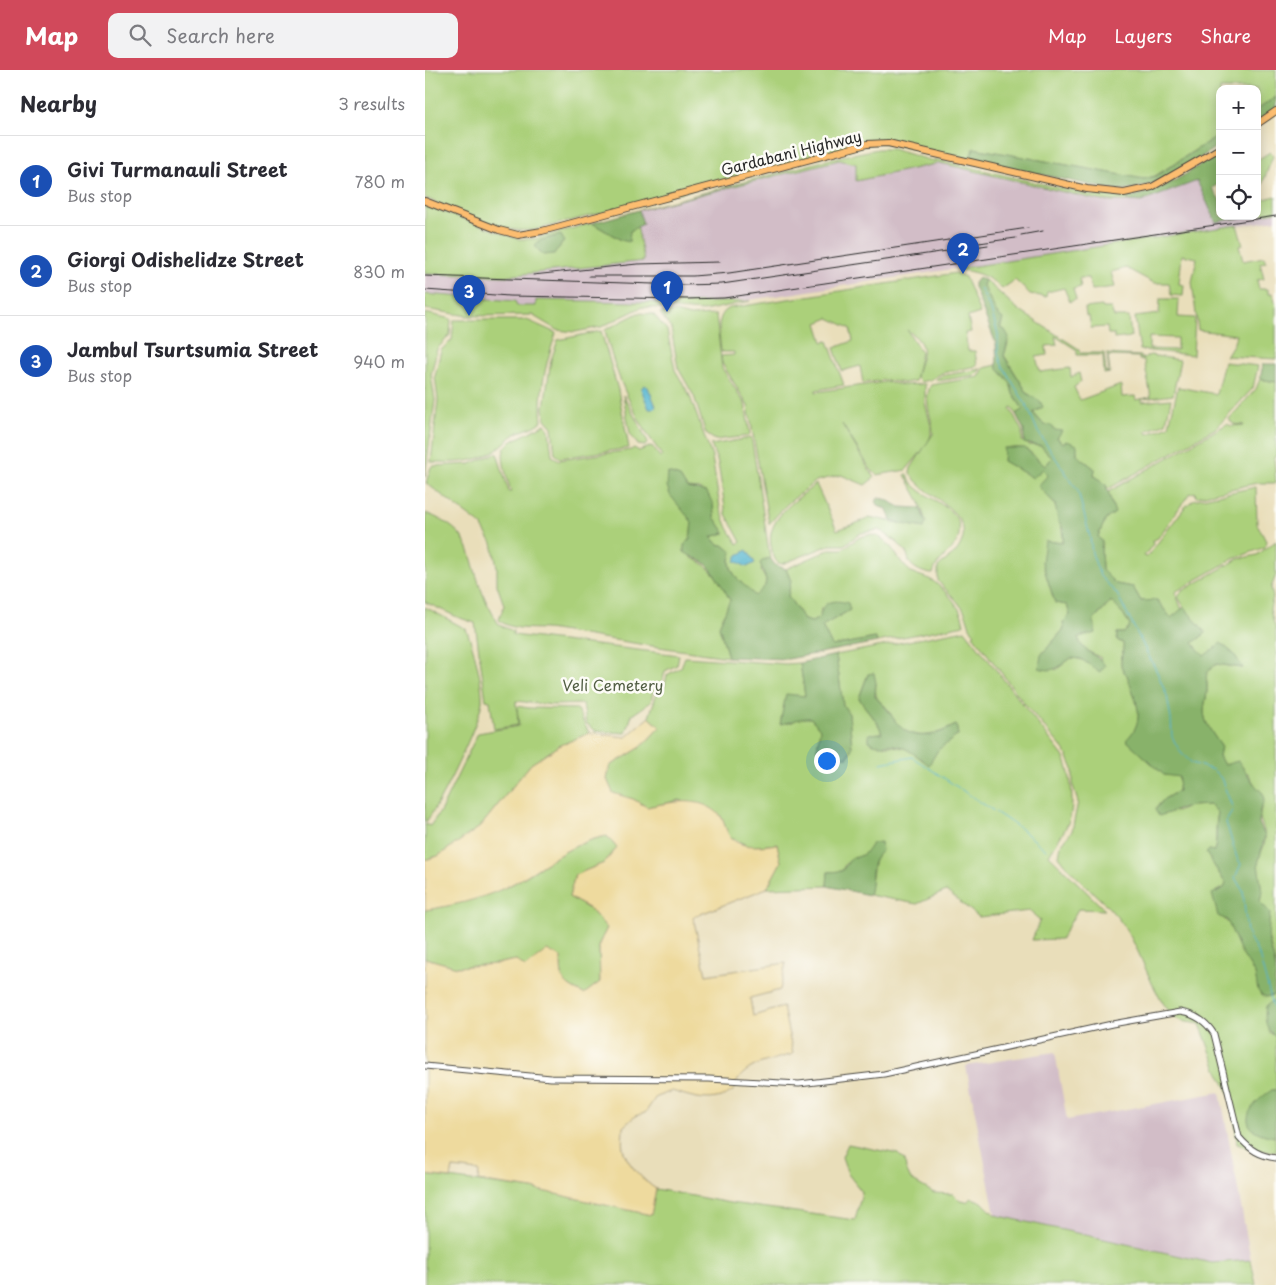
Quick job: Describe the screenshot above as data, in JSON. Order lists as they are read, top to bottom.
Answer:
{
  "streets": {
    "main road": ["Gardabani Highway"]
  },
  "parks": ["Veli Cemetery"],
  "page": {
    "header": "Map",
    "search": "Search here",
    "nav": ["Map", "Layers", "Share"],
    "heading": ["Nearby", "3 results"],
    "map_buttons": ["+", "−"],
    "list": [
      {
        "mark": "1",
        "name": "Givi Turmanauli Street",
        "note": "Bus stop",
        "value": "780 m"
      },
      {
        "mark": "2",
        "name": "Giorgi Odishelidze Street",
        "note": "Bus stop",
        "value": "830 m"
      },
      {
        "mark": "3",
        "name": "Jambul Tsurtsumia Street",
        "note": "Bus stop",
        "value": "940 m"
      }
    ],
    "pins": ["2", "1", "3"]
  }
}
